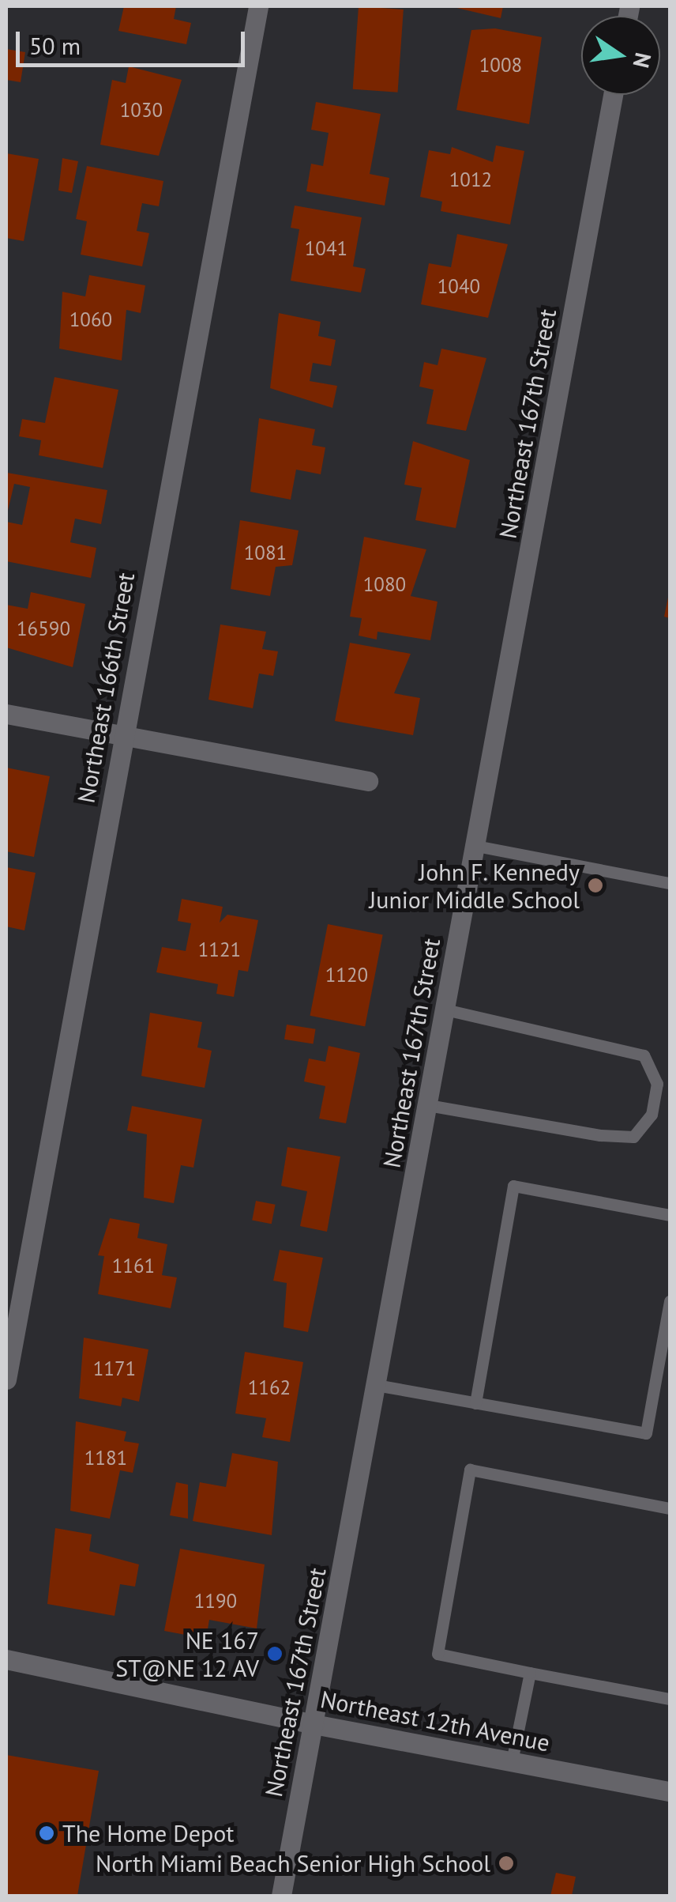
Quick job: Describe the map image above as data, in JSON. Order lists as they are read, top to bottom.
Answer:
{
  "streets": {
    "street": ["Northeast 167th Street", "Northeast 166th Street", "Northeast 12th Avenue"]
  },
  "crossings": [
    ["Northeast 167th Street", "Northeast 12th Avenue"]
  ],
  "places": [
    "John F. Kennedy Junior Middle School",
    "NE 167 ST@NE 12 AV",
    "The Home Depot",
    "North Miami Beach Senior High School"
  ],
  "house_numbers": [
    "1008",
    "1030",
    "1012",
    "1041",
    "1040",
    "1060",
    "1081",
    "1080",
    "16590",
    "1121",
    "1120",
    "1161",
    "1171",
    "1162",
    "1181",
    "1190"
  ],
  "scale_bar": "50 m",
  "north": "right"
}
